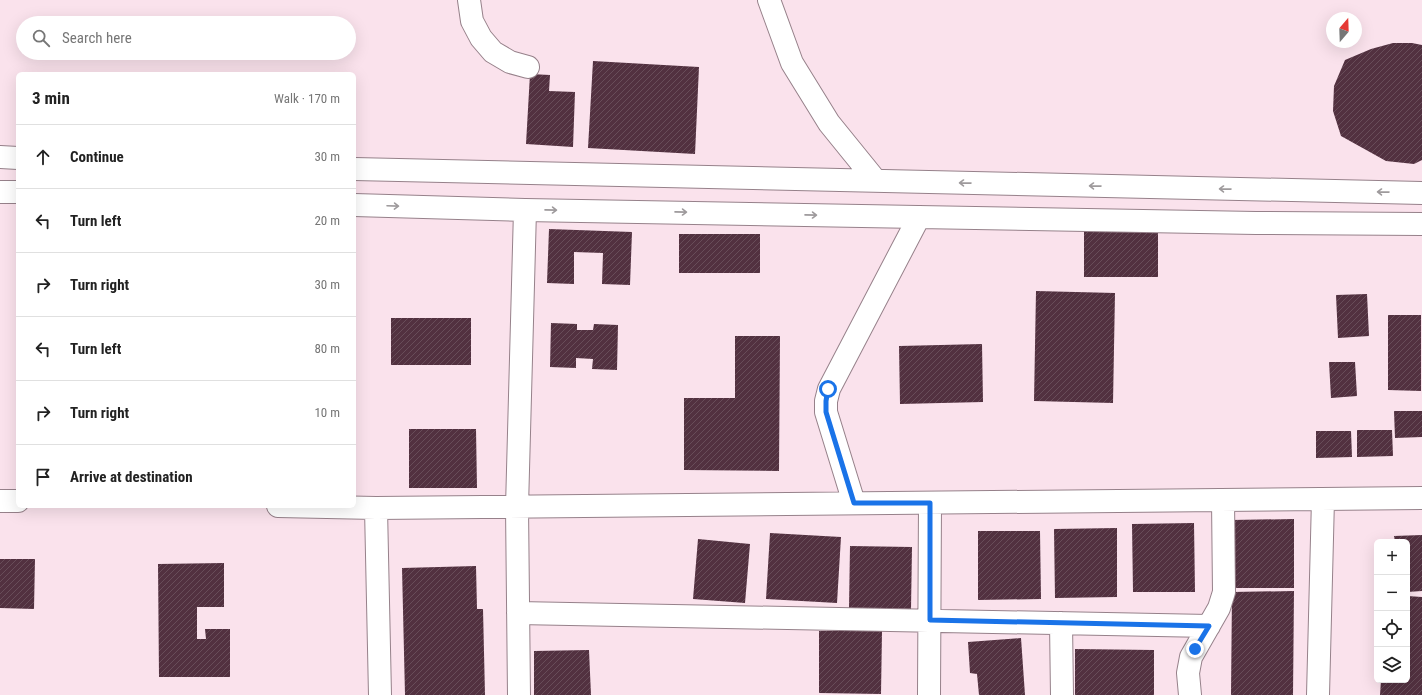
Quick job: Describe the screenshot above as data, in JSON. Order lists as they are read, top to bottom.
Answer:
{
  "north": "top",
  "page": {
    "search": "Search here",
    "heading": ["3 min", "Walk · 170 m"],
    "list": [
      ["Continue", "30 m"],
      ["Turn left", "20 m"],
      ["Turn right", "30 m"],
      ["Turn left", "80 m"],
      ["Turn right", "10 m"],
      "Arrive at destination"
    ],
    "map_buttons": ["+", "−"]
  }
}
